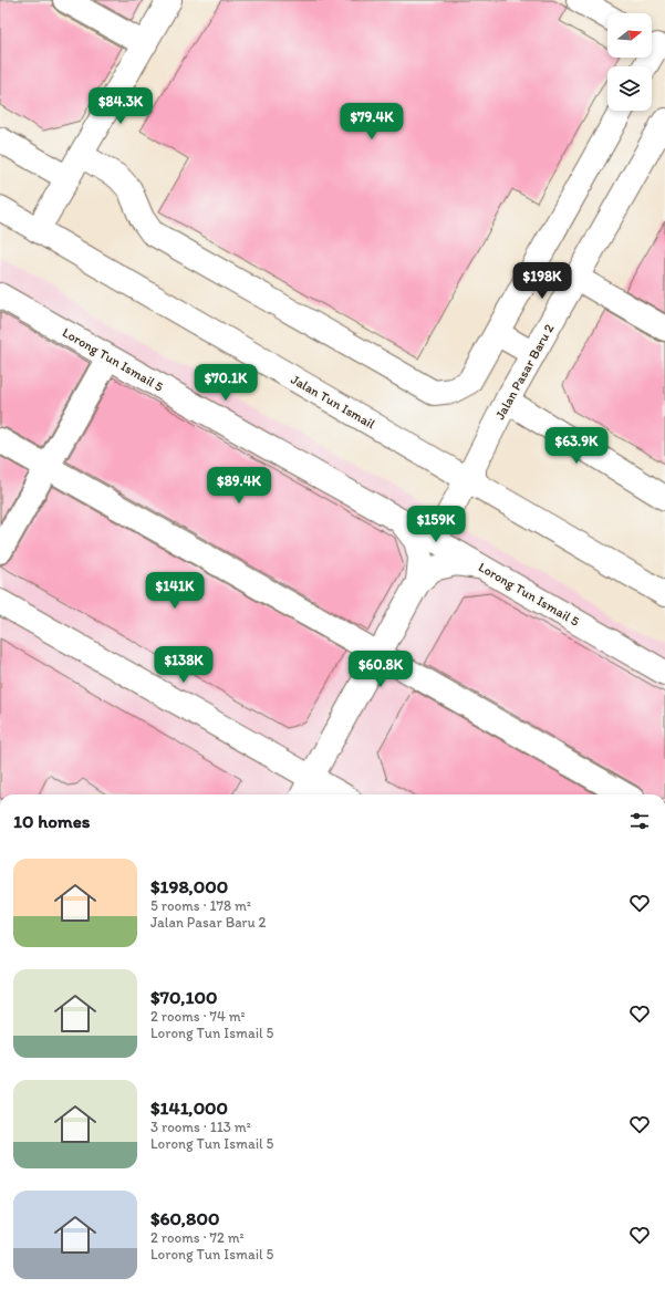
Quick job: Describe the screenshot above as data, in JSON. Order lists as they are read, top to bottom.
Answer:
{
  "streets": {
    "street": ["Lorong Tun Ismail 5", "Jalan Pasar Baru 2", "Jalan Tun Ismail"]
  },
  "crossings": [
    ["Jalan Pasar Baru 2", "Jalan Tun Ismail"]
  ],
  "north": "right",
  "page": {
    "price": [
      "$84.3K",
      "$79.4K",
      "$198K",
      "$70.1K",
      "$63.9K",
      "$89.4K",
      "$159K",
      "$141K",
      "$138K",
      "$60.8K"
    ],
    "heading": "10 homes",
    "list": [
      {
        "name": "$198,000",
        "note": "5 rooms · 178 m² · Jalan Pasar Baru 2"
      },
      {
        "name": "$70,100",
        "note": "2 rooms · 74 m² · Lorong Tun Ismail 5"
      },
      {
        "name": "$141,000",
        "note": "3 rooms · 113 m² · Lorong Tun Ismail 5"
      },
      {
        "name": "$60,800",
        "note": "2 rooms · 72 m² · Lorong Tun Ismail 5"
      }
    ]
  }
}
